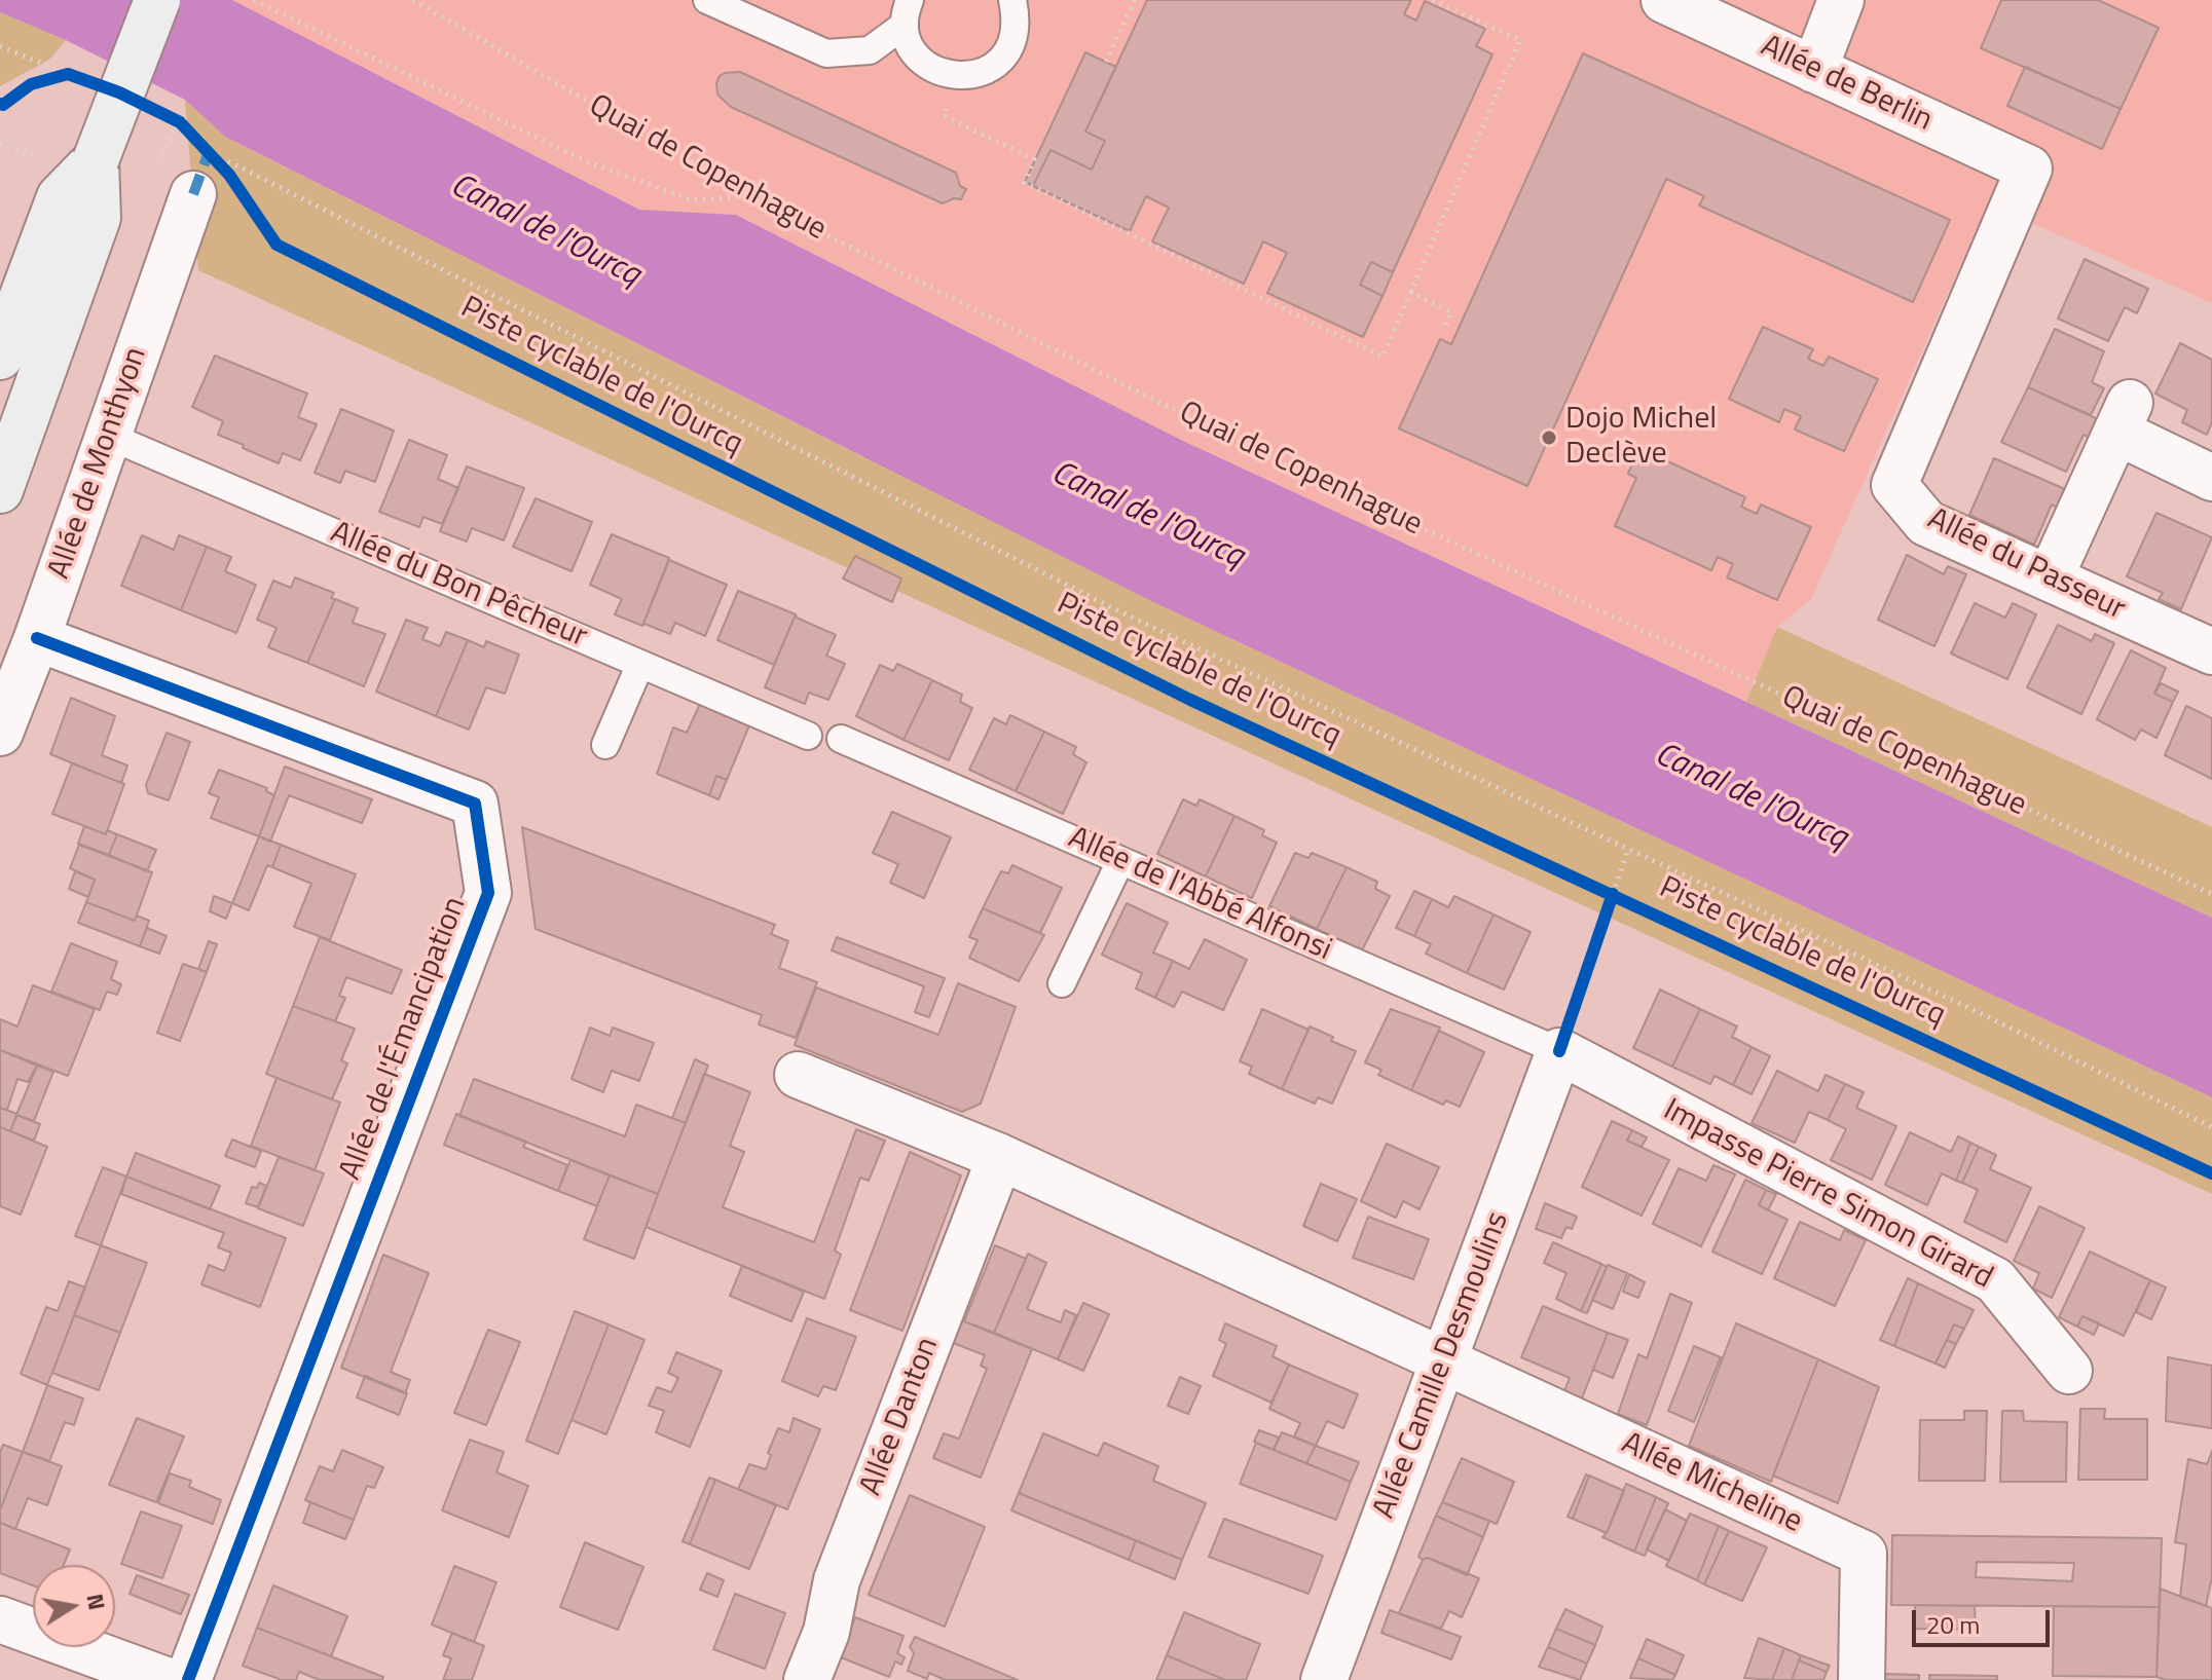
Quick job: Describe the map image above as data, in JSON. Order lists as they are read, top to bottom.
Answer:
{
  "streets": {
    "street": [
      "Allée de Berlin",
      "Allée de Monthyon",
      "Allée du Passeur",
      "Allée de l'Émancipation",
      "Impasse Pierre Simon Girard",
      "Allée Camille Desmoulins",
      "Allée Danton",
      "Allée Micheline"
    ],
    "lane": ["Allée du Bon Pêcheur", "Allée de l'Abbé Alfonsi"],
    "path": ["Quai de Copenhague"],
    "cycle path": ["Piste cyclable de l'Ourcq"]
  },
  "crossings": [
    ["Allée de Berlin", "Allée du Passeur"],
    ["Allée de Monthyon", "Allée du Bon Pêcheur"],
    ["Allée de Monthyon", "Allée de l'Émancipation"],
    ["Allée de l'Abbé Alfonsi", "Impasse Pierre Simon Girard"],
    ["Allée de l'Abbé Alfonsi", "Allée Camille Desmoulins"],
    ["Impasse Pierre Simon Girard", "Allée Camille Desmoulins"],
    ["Allée Camille Desmoulins", "Allée Micheline"]
  ],
  "water": ["Canal de l'Ourcq"],
  "places": ["Dojo Michel Declève"],
  "scale_bar": "20 m",
  "north": "right"
}
